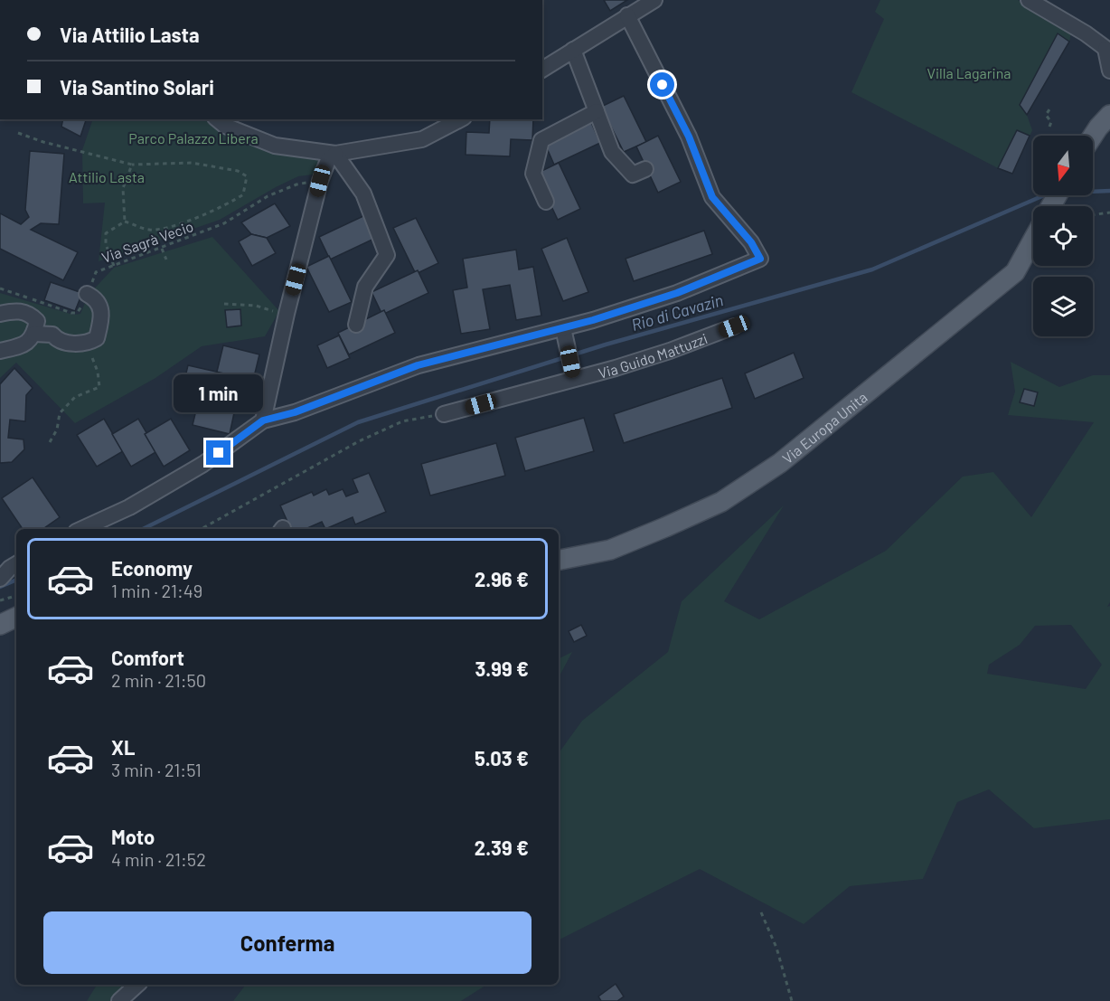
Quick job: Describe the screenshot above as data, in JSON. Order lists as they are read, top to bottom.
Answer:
{
  "streets": {
    "main road": ["Via Europa Unita"],
    "street": ["Via Guido Mattuzzi"],
    "path": ["Via Sagrà Vecio"]
  },
  "water": ["Rio di Cavazin"],
  "parks": ["Villa Lagarina", "Parco Palazzo Libera", "Attilio Lasta"],
  "north": "bottom",
  "page": {
    "banner": ["Via Attilio Lasta", "Via Santino Solari"],
    "bubble": "1 min",
    "list": [
      {
        "name": "Economy",
        "note": "1 min · 21:49",
        "value": "2.96 €"
      },
      {
        "name": "Comfort",
        "note": "2 min · 21:50",
        "value": "3.99 €"
      },
      {
        "name": "XL",
        "note": "3 min · 21:51",
        "value": "5.03 €"
      },
      {
        "name": "Moto",
        "note": "4 min · 21:52",
        "value": "2.39 €"
      }
    ],
    "buttons": "Conferma"
  }
}
